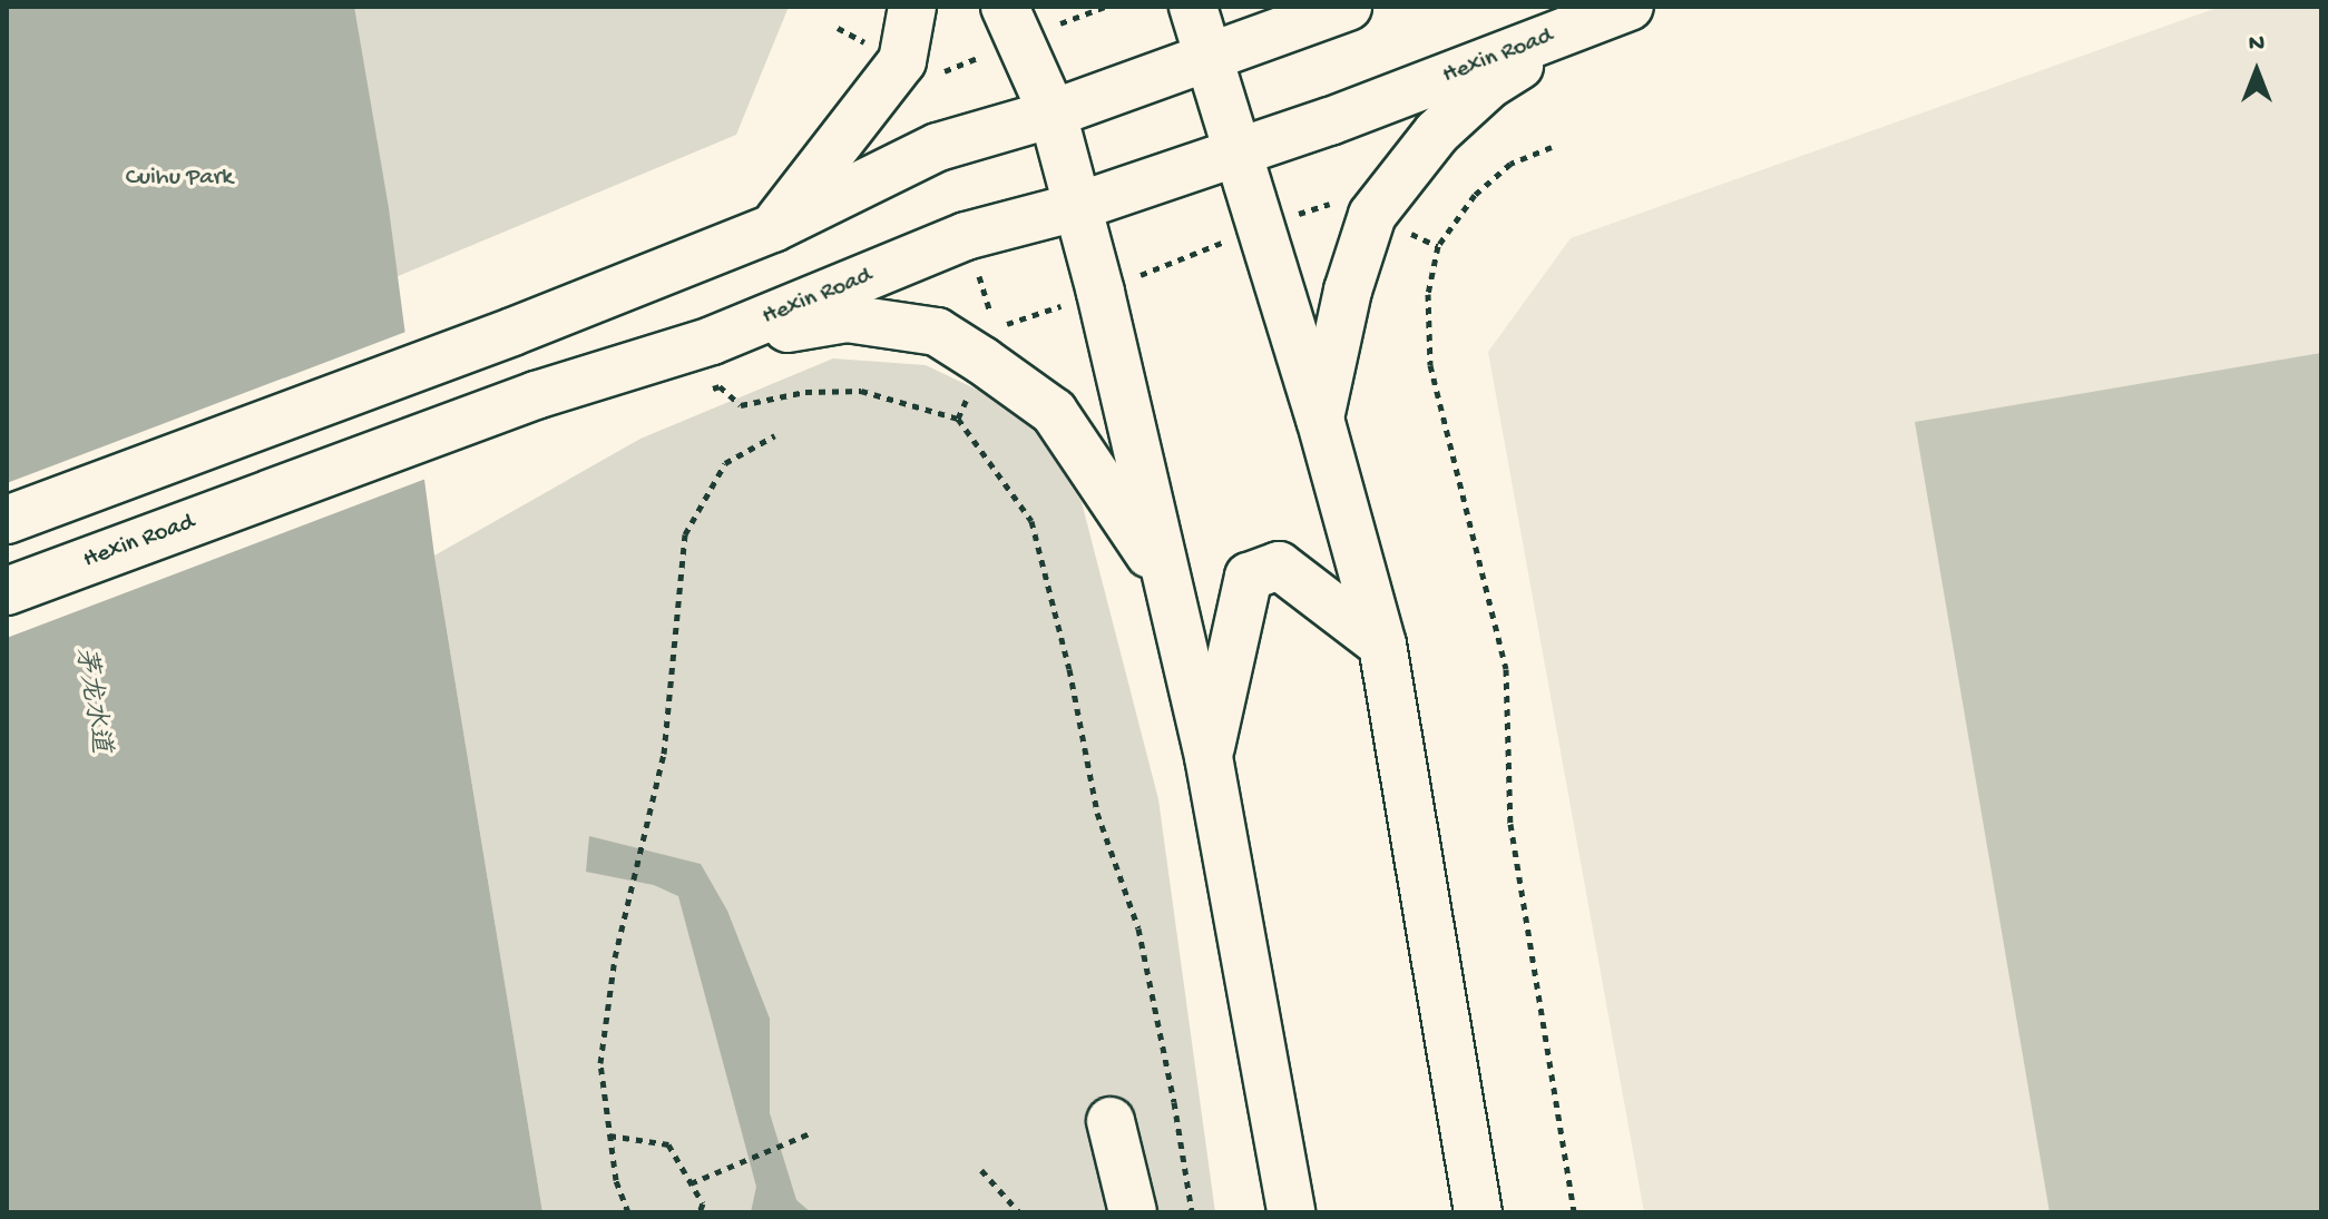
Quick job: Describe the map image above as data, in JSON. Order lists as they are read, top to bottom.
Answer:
{
  "streets": {
    "street": ["Hexin Road"]
  },
  "water": ["茅龙水道"],
  "parks": ["Cuihu Park"],
  "north": "top"
}
